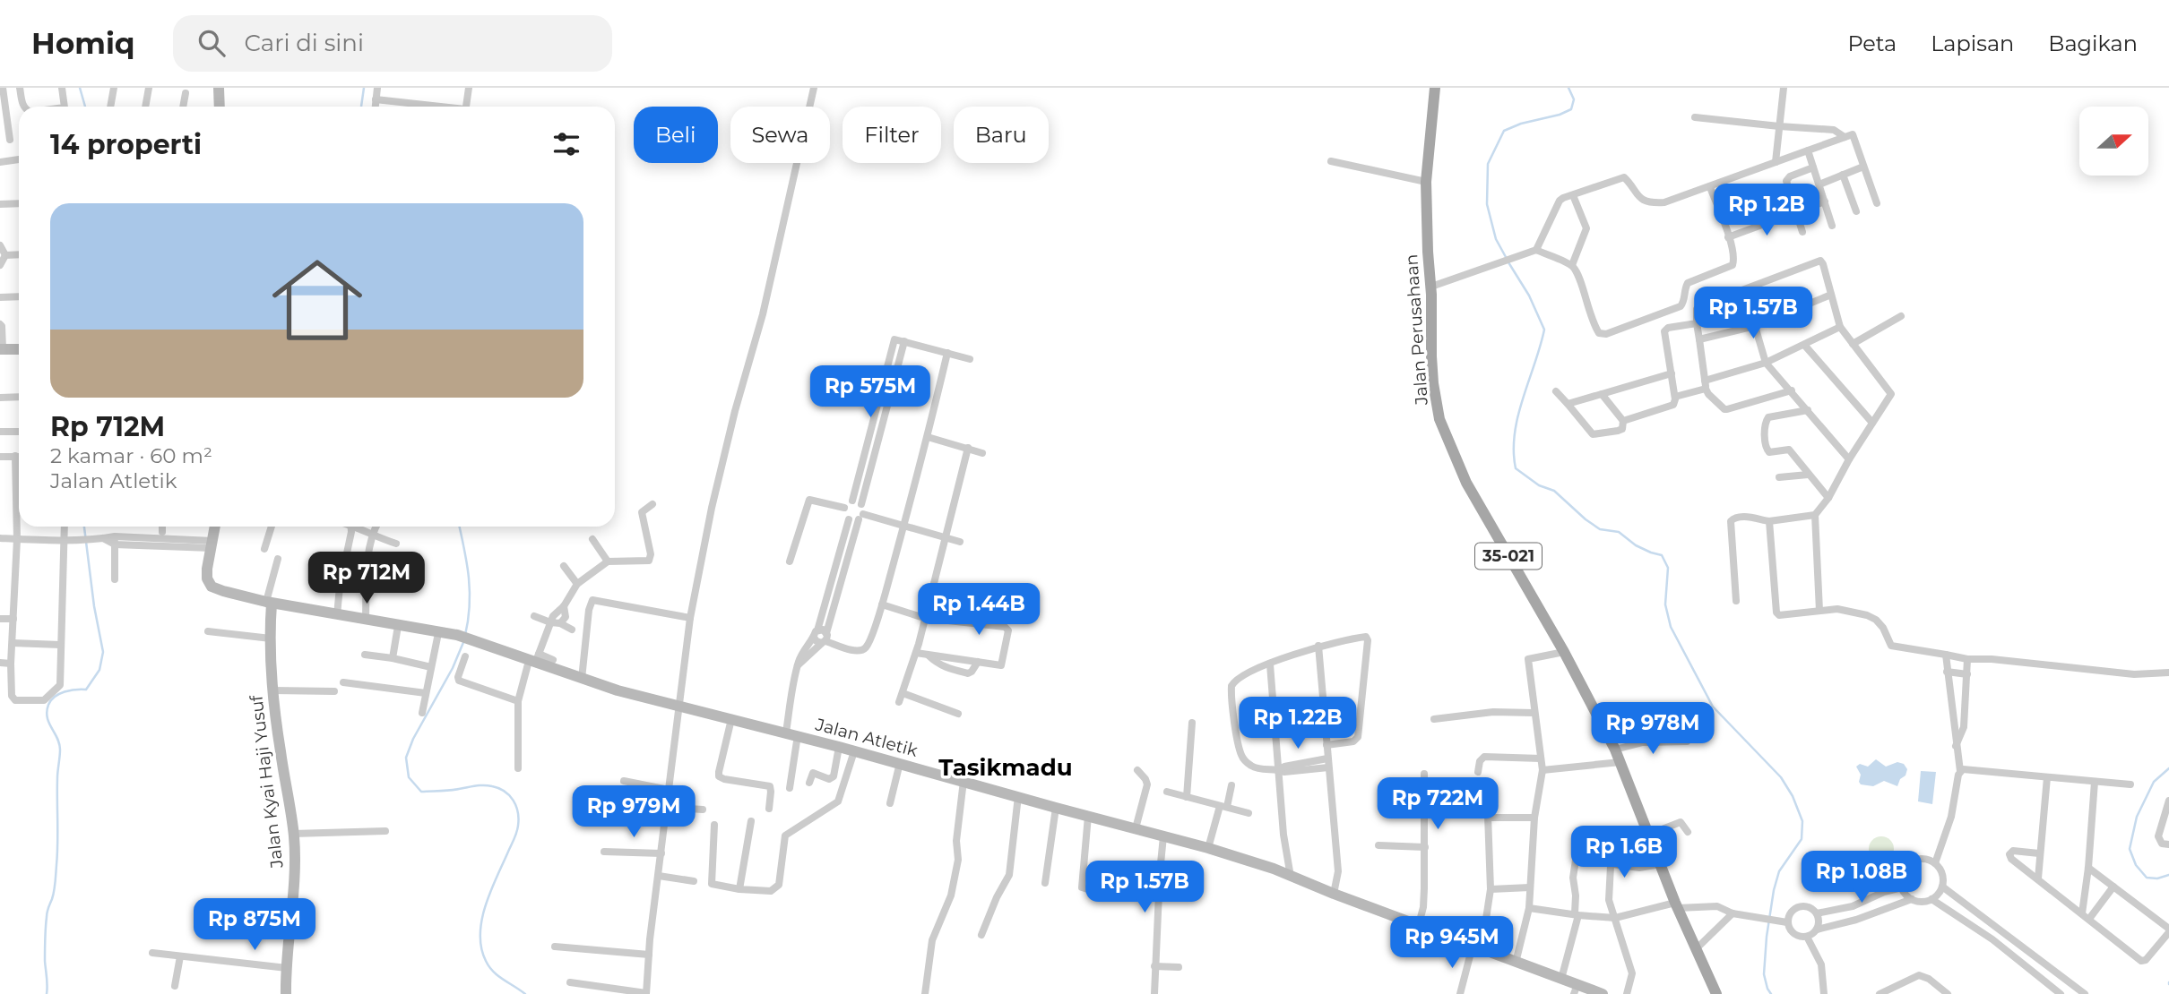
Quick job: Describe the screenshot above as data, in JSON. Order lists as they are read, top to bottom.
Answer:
{
  "streets": {
    "main road": ["Jalan Perusahaan", "35-021"],
    "street": ["Jalan Atletik", "Jalan Kyai Haji Yusuf"]
  },
  "crossings": [
    ["Jalan Atletik", "Jalan Kyai Haji Yusuf"]
  ],
  "districts": ["Tasikmadu"],
  "north": "right",
  "page": {
    "header": "Homiq",
    "search": "Cari di sini",
    "nav": ["Peta", "Lapisan", "Bagikan"],
    "chip": [
      "Beli",
      "Sewa",
      "Filter",
      "Baru"
    ],
    "heading": "14 properti",
    "list": [
      {
        "name": "Rp 712M",
        "note": "2 kamar · 60 m² · Jalan Atletik"
      }
    ],
    "price": [
      "Rp 1.2B",
      "Rp 1.57B",
      "Rp 575M",
      "Rp 712M",
      "Rp 1.44B",
      "Rp 1.22B",
      "Rp 978M",
      "Rp 722M",
      "Rp 979M",
      "Rp 1.6B",
      "Rp 1.08B",
      "Rp 1.57B",
      "Rp 875M",
      "Rp 945M"
    ]
  }
}
